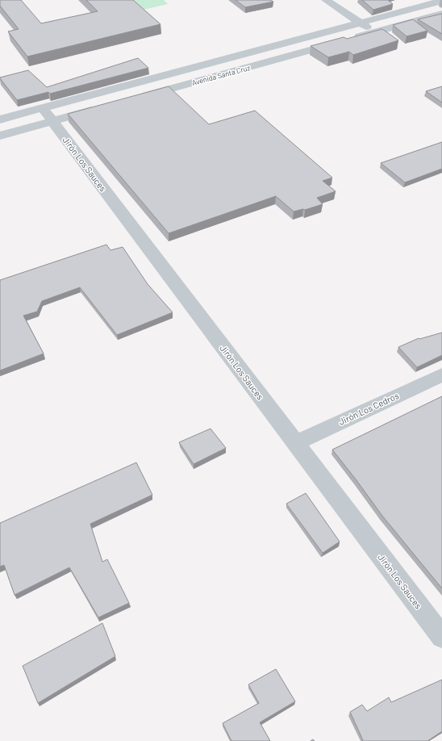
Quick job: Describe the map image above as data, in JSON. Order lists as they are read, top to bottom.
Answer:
{
  "streets": {
    "street": ["Avenida Santa Cruz", "Jirón Los Sauces", "Jirón Los Cedros"]
  },
  "crossings": [
    ["Avenida Santa Cruz", "Jirón Los Sauces"],
    ["Jirón Los Sauces", "Jirón Los Cedros"]
  ]
}
